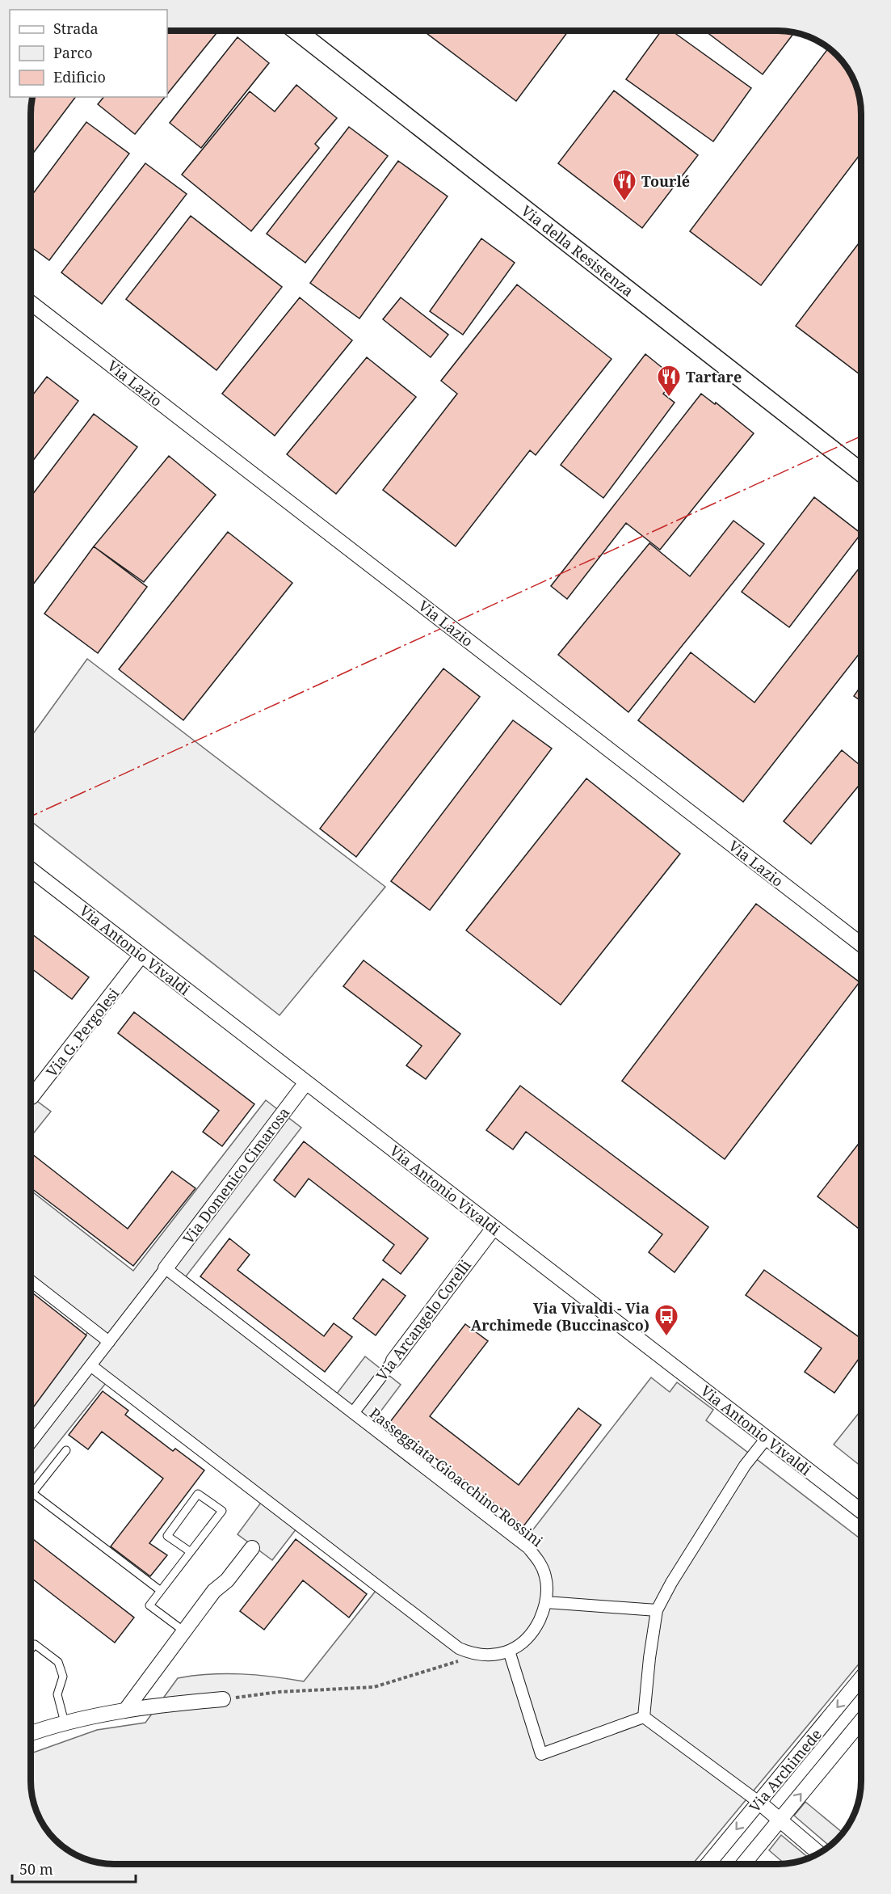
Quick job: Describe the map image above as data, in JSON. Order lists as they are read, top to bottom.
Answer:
{
  "streets": {
    "street": [
      "Via della Resistenza",
      "Via Lazio",
      "Via Antonio Vivaldi",
      "Via G. Pergolesi",
      "Via Domenico Cimarosa",
      "Via Arcangelo Corelli",
      "Passeggiata Gioacchino Rossini",
      "Via Archimede"
    ]
  },
  "crossings": [
    ["Via Antonio Vivaldi", "Via G. Pergolesi"],
    ["Via Antonio Vivaldi", "Via Domenico Cimarosa"],
    ["Via Antonio Vivaldi", "Via Arcangelo Corelli"],
    ["Via Domenico Cimarosa", "Passeggiata Gioacchino Rossini"],
    ["Via Arcangelo Corelli", "Passeggiata Gioacchino Rossini"]
  ],
  "places": {
    "restaurant": ["Tourlé", "Tartare"],
    "bus stop": ["Via Vivaldi - Via Archimede (Buccinasco)"]
  },
  "legend": ["Strada", "Parco", "Edificio"],
  "scale_bar": "50 m"
}
